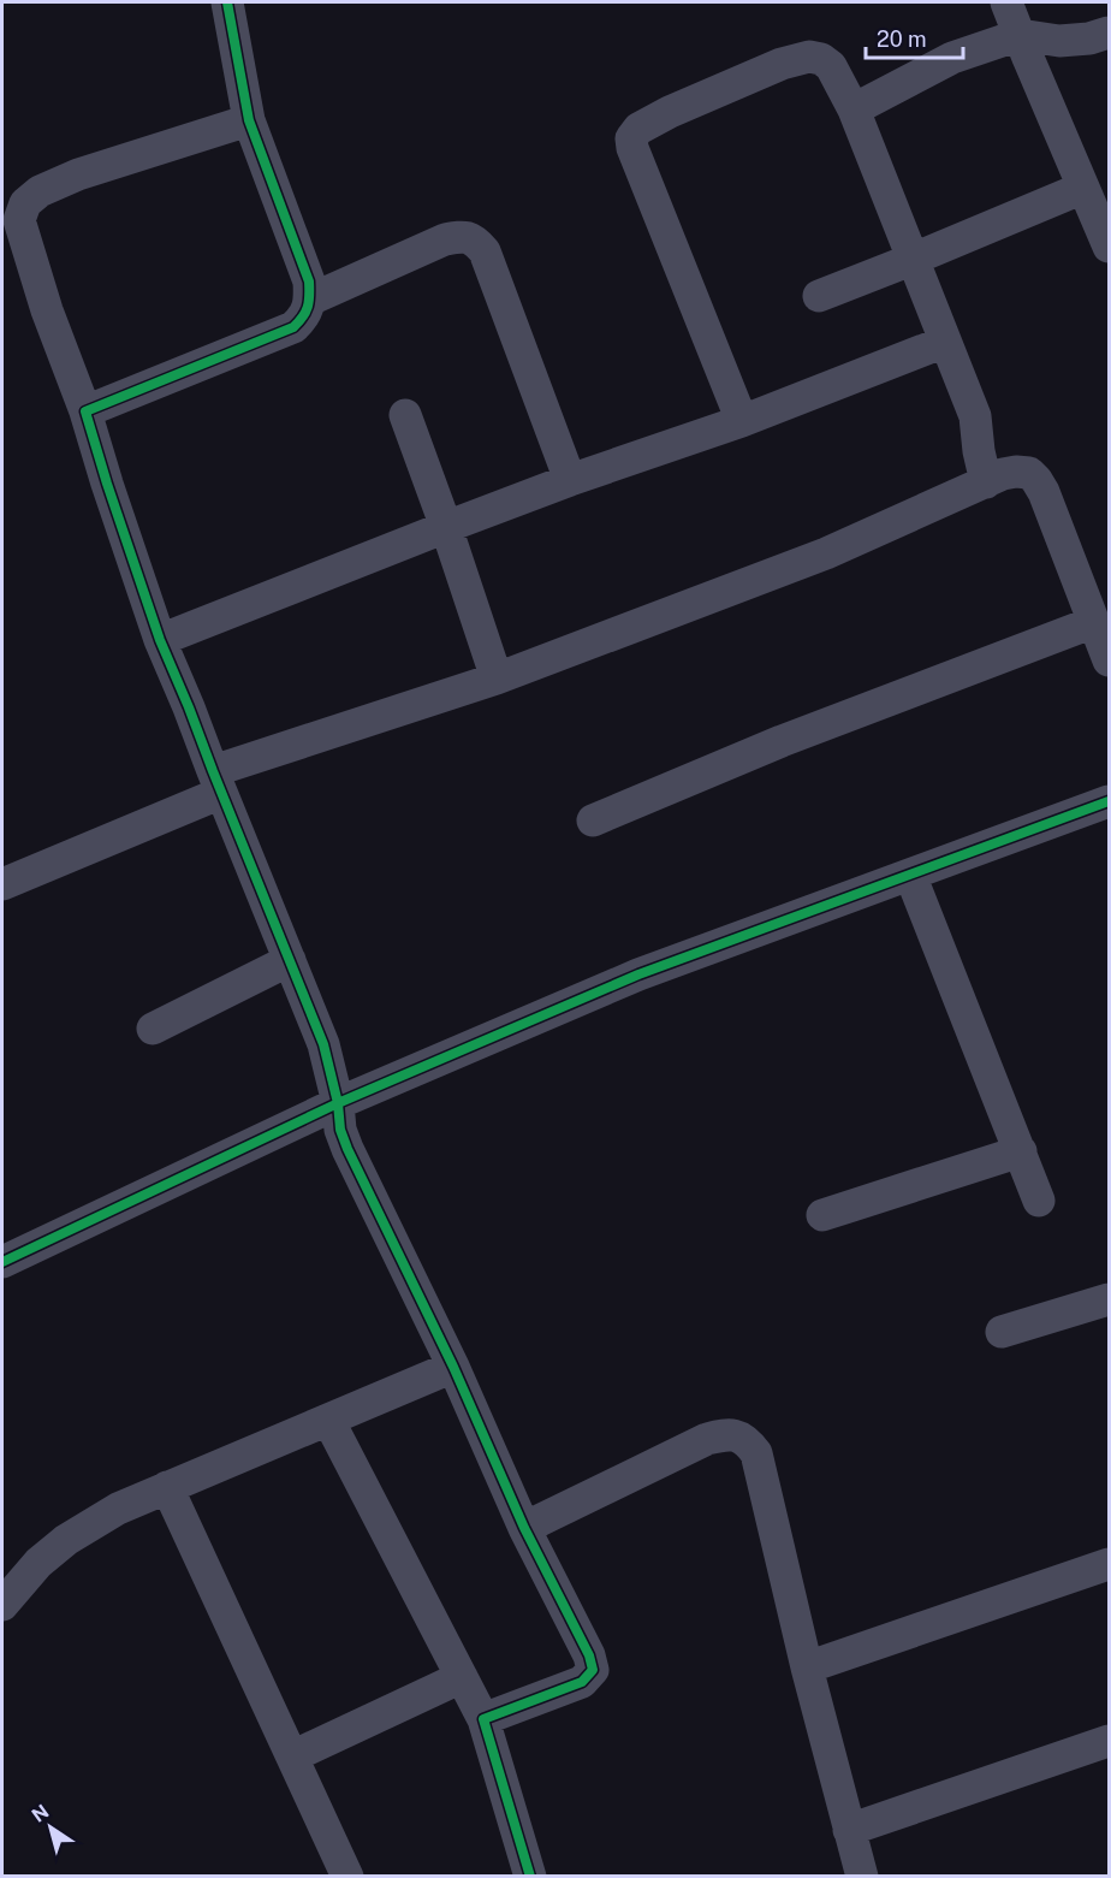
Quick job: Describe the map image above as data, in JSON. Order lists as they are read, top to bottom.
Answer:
{
  "scale_bar": "20 m",
  "north": "top left"
}
